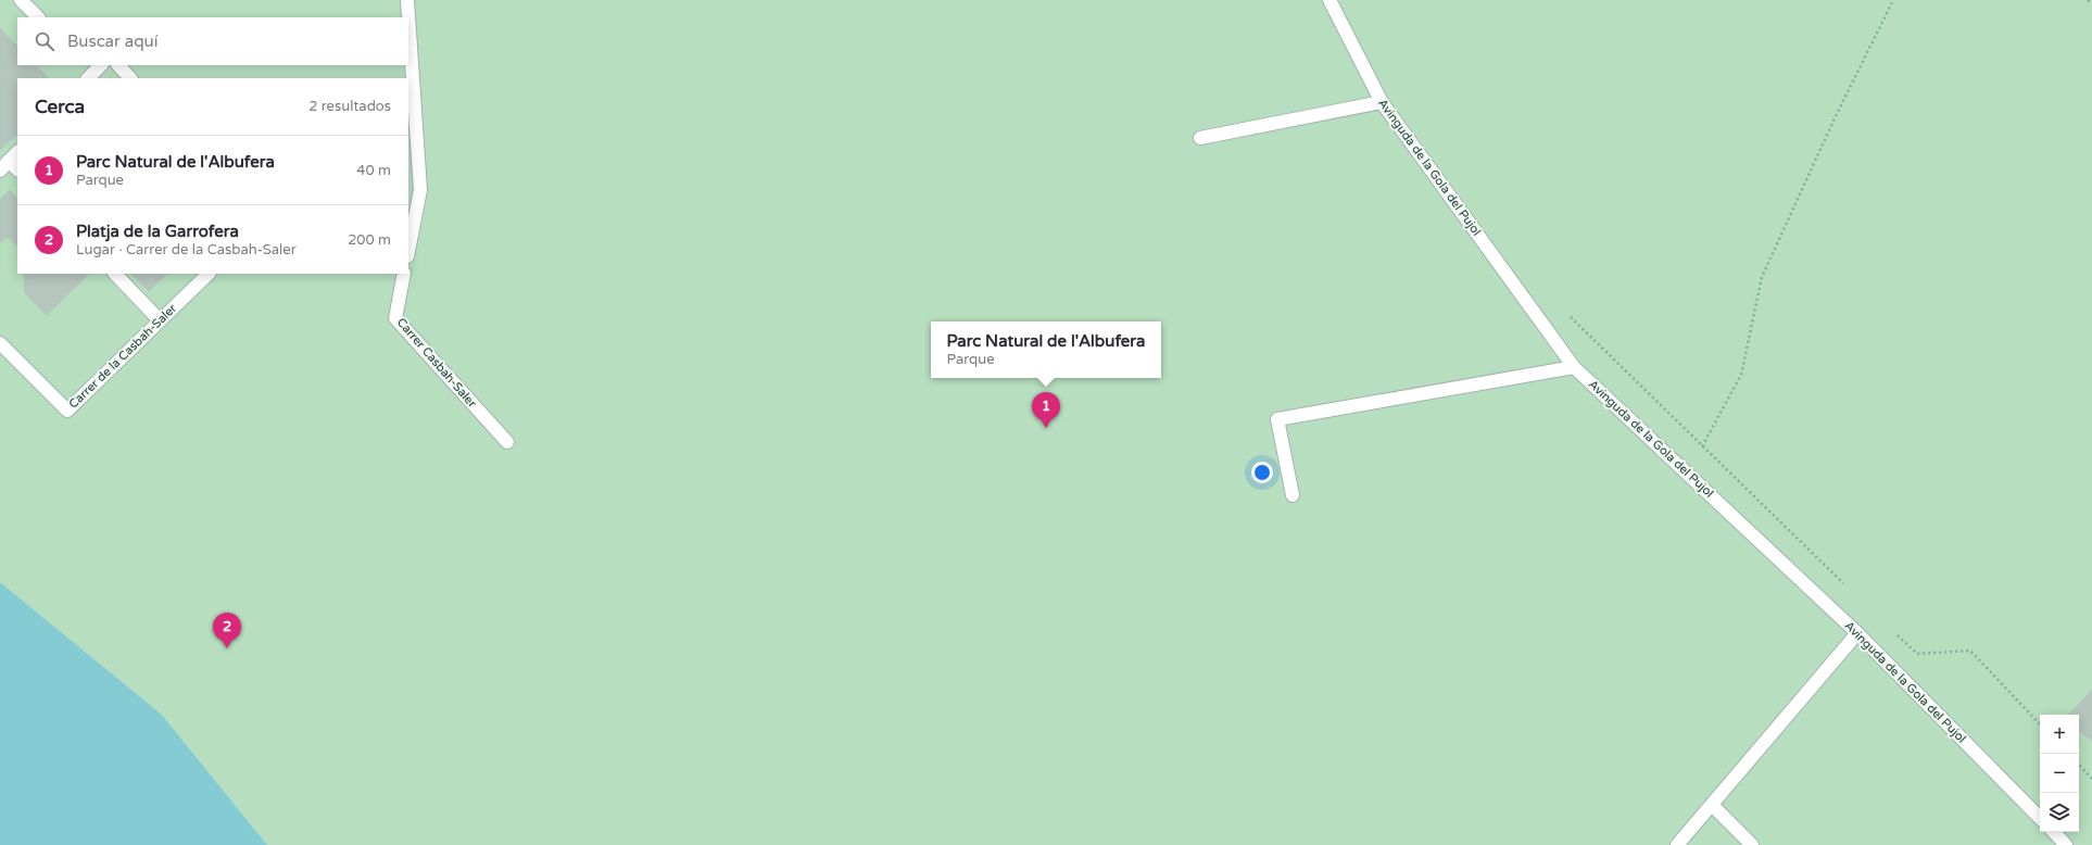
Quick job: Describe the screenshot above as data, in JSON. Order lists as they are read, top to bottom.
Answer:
{
  "streets": {
    "street": ["Avinguda de la Gola del Pujol", "Carrer de la Casbah-Saler", "Carrer Casbah-Saler"]
  },
  "page": {
    "search": "Buscar aquí",
    "heading": ["Cerca", "2 resultados"],
    "list": [
      {
        "mark": "1",
        "name": "Parc Natural de l'Albufera",
        "note": "Parque",
        "value": "40 m"
      },
      {
        "mark": "2",
        "name": "Platja de la Garrofera",
        "note": "Lugar · Carrer de la Casbah-Saler",
        "value": "200 m"
      }
    ],
    "popup": ["Parc Natural de l'Albufera", "Parque"],
    "pins": ["1", "2"],
    "map_buttons": ["+", "−"]
  }
}
